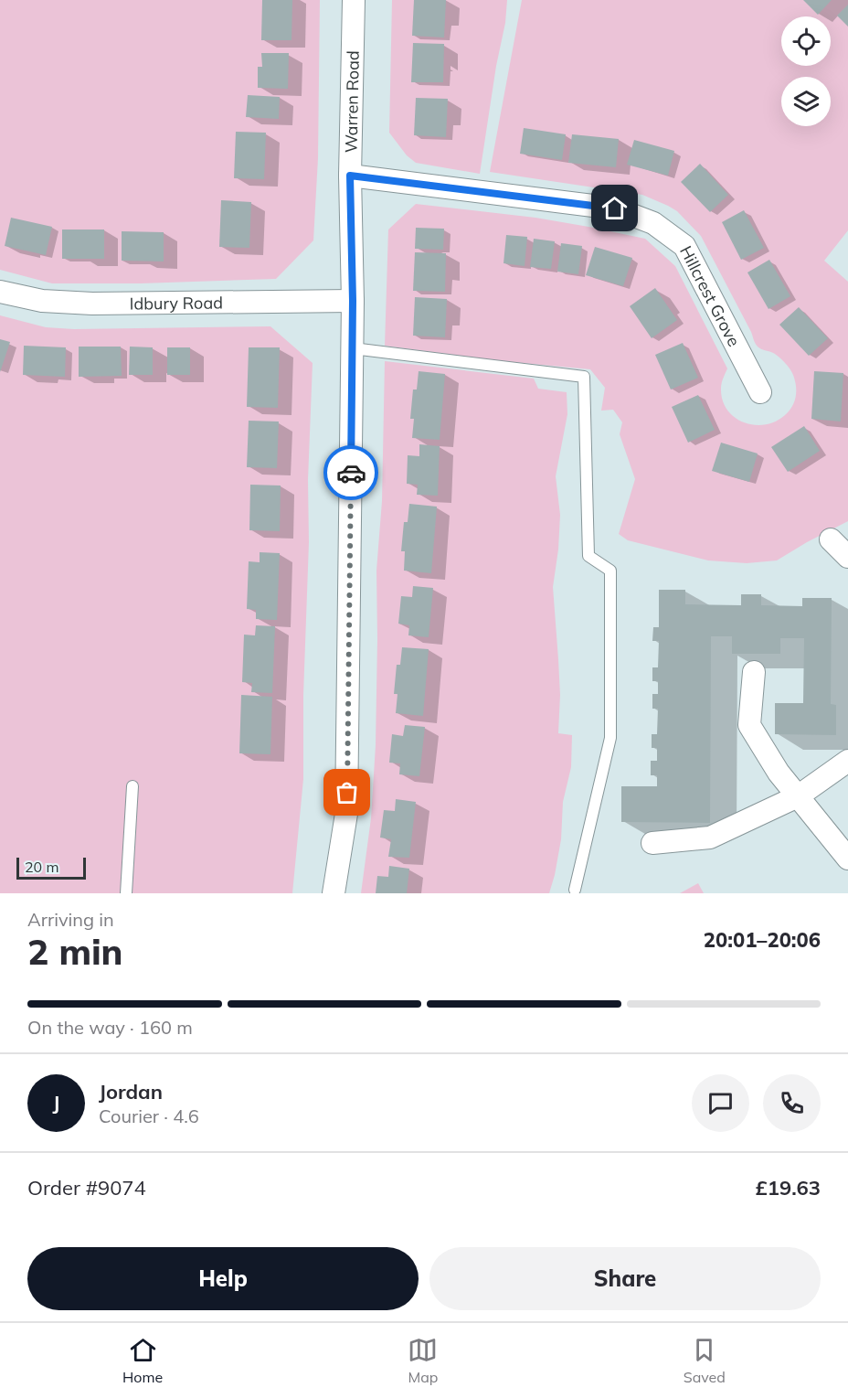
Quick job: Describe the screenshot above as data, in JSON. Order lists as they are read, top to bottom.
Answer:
{
  "streets": {
    "street": ["Warren Road", "Hillcrest Grove", "Idbury Road"]
  },
  "crossings": [
    ["Warren Road", "Hillcrest Grove"],
    ["Warren Road", "Idbury Road"]
  ],
  "scale_bar": "20 m",
  "page": {
    "scale": "20 m",
    "heading": ["2 min", "Arriving in", "20:01–20:06"],
    "panel": [
      "Jordan",
      "Courier · 4.6",
      "Order #9074",
      "£19.63"
    ],
    "bar": "On the way · 160 m",
    "round": "J",
    "buttons": ["Help", "Share"],
    "tabs": ["Home", "Map", "Saved"]
  }
}
